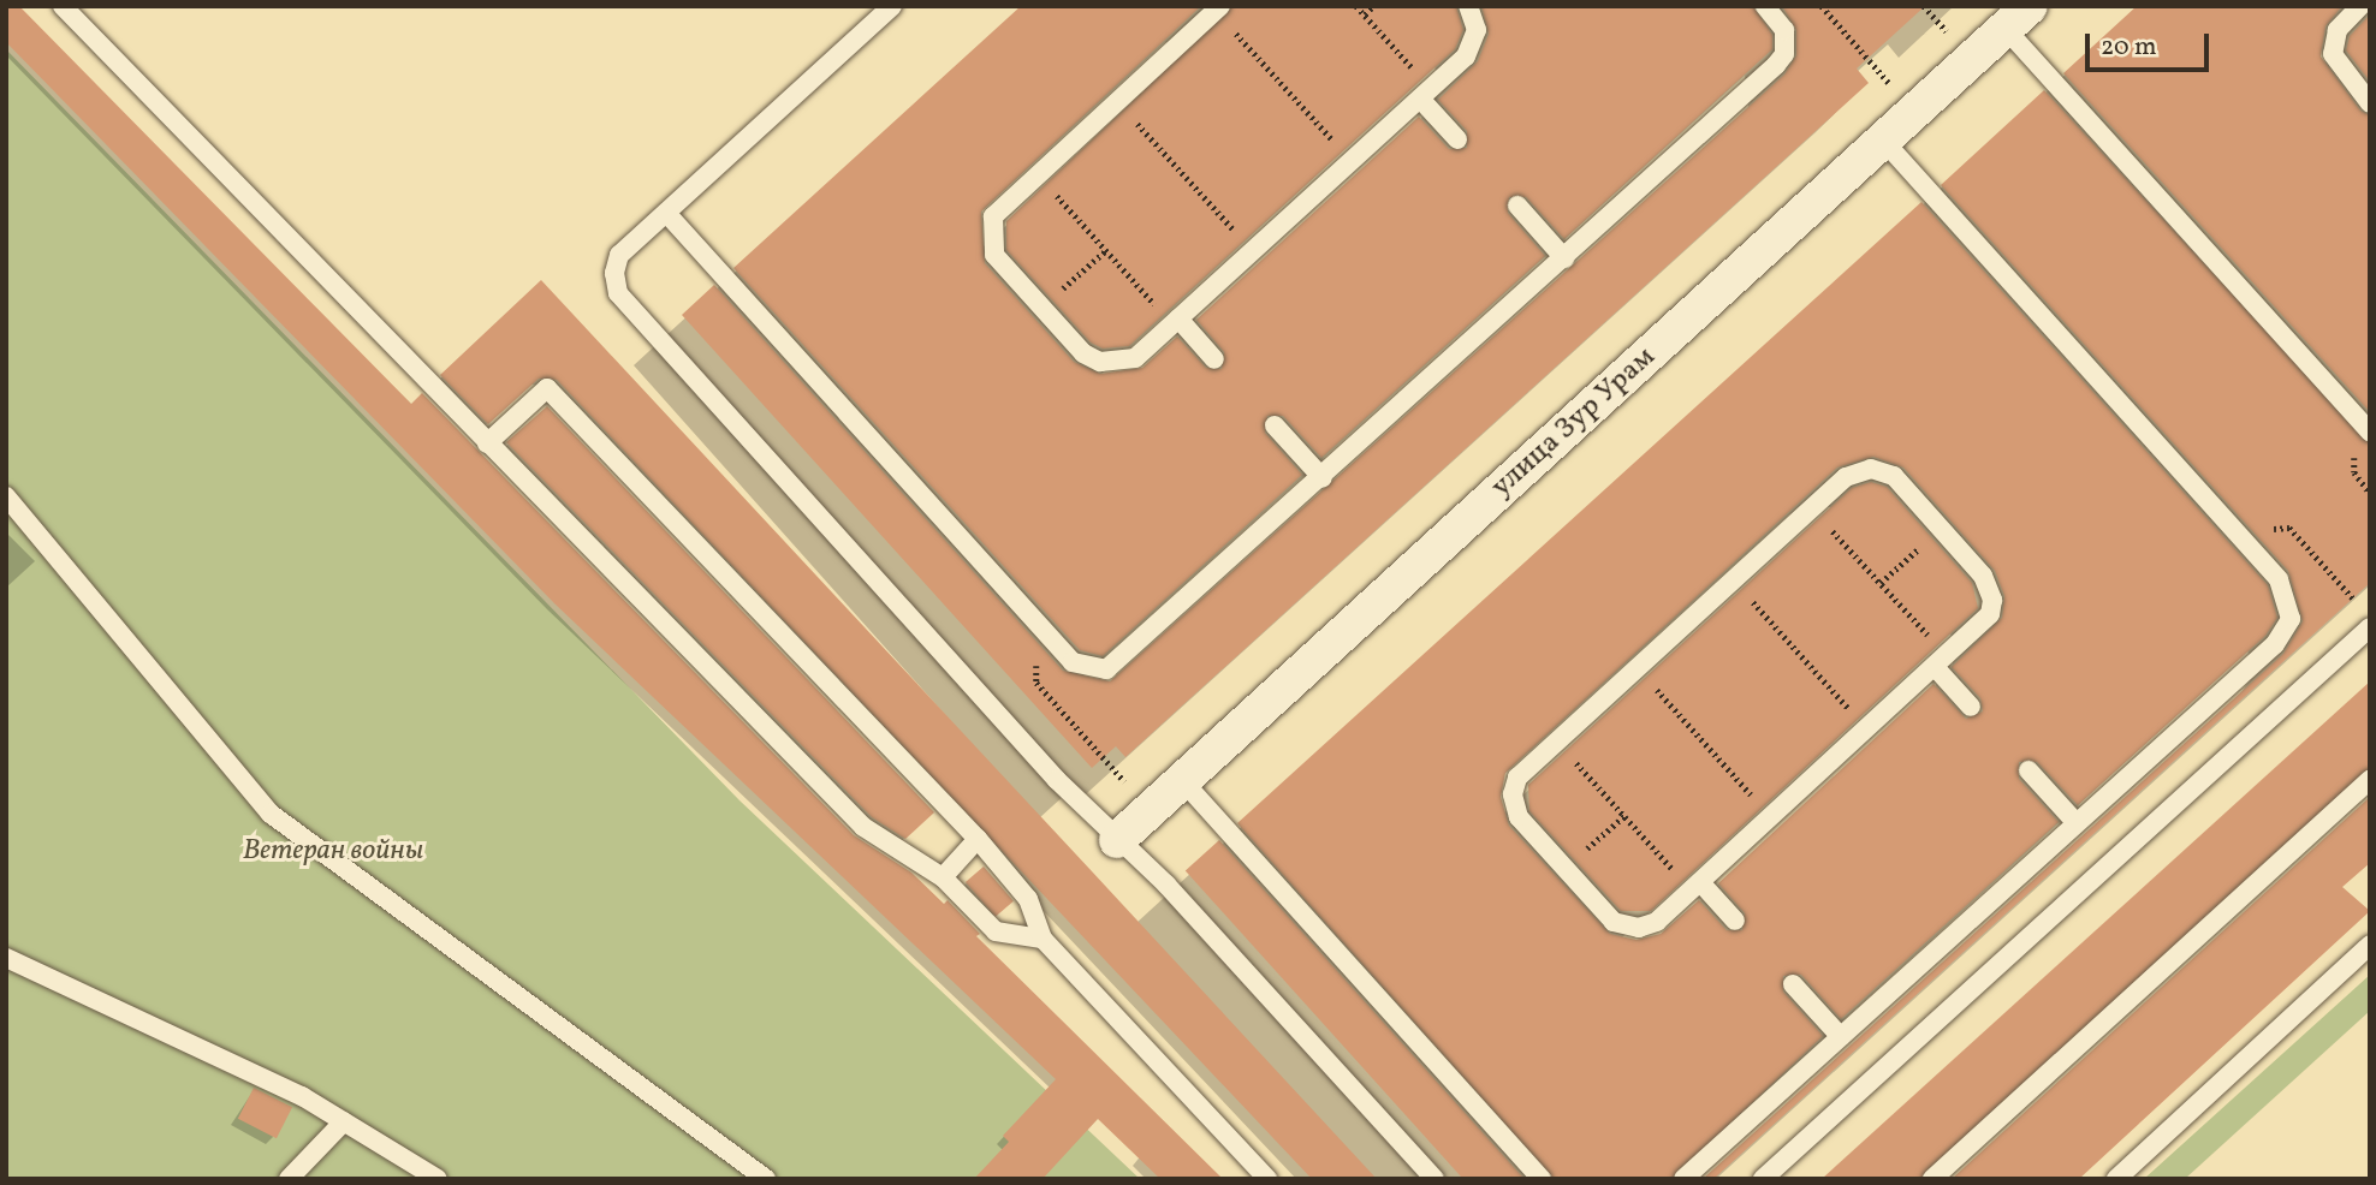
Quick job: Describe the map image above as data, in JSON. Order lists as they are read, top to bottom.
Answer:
{
  "streets": {
    "street": ["улица Зур Урам"]
  },
  "parks": ["Ветеран войны"],
  "scale_bar": "20 m"
}
